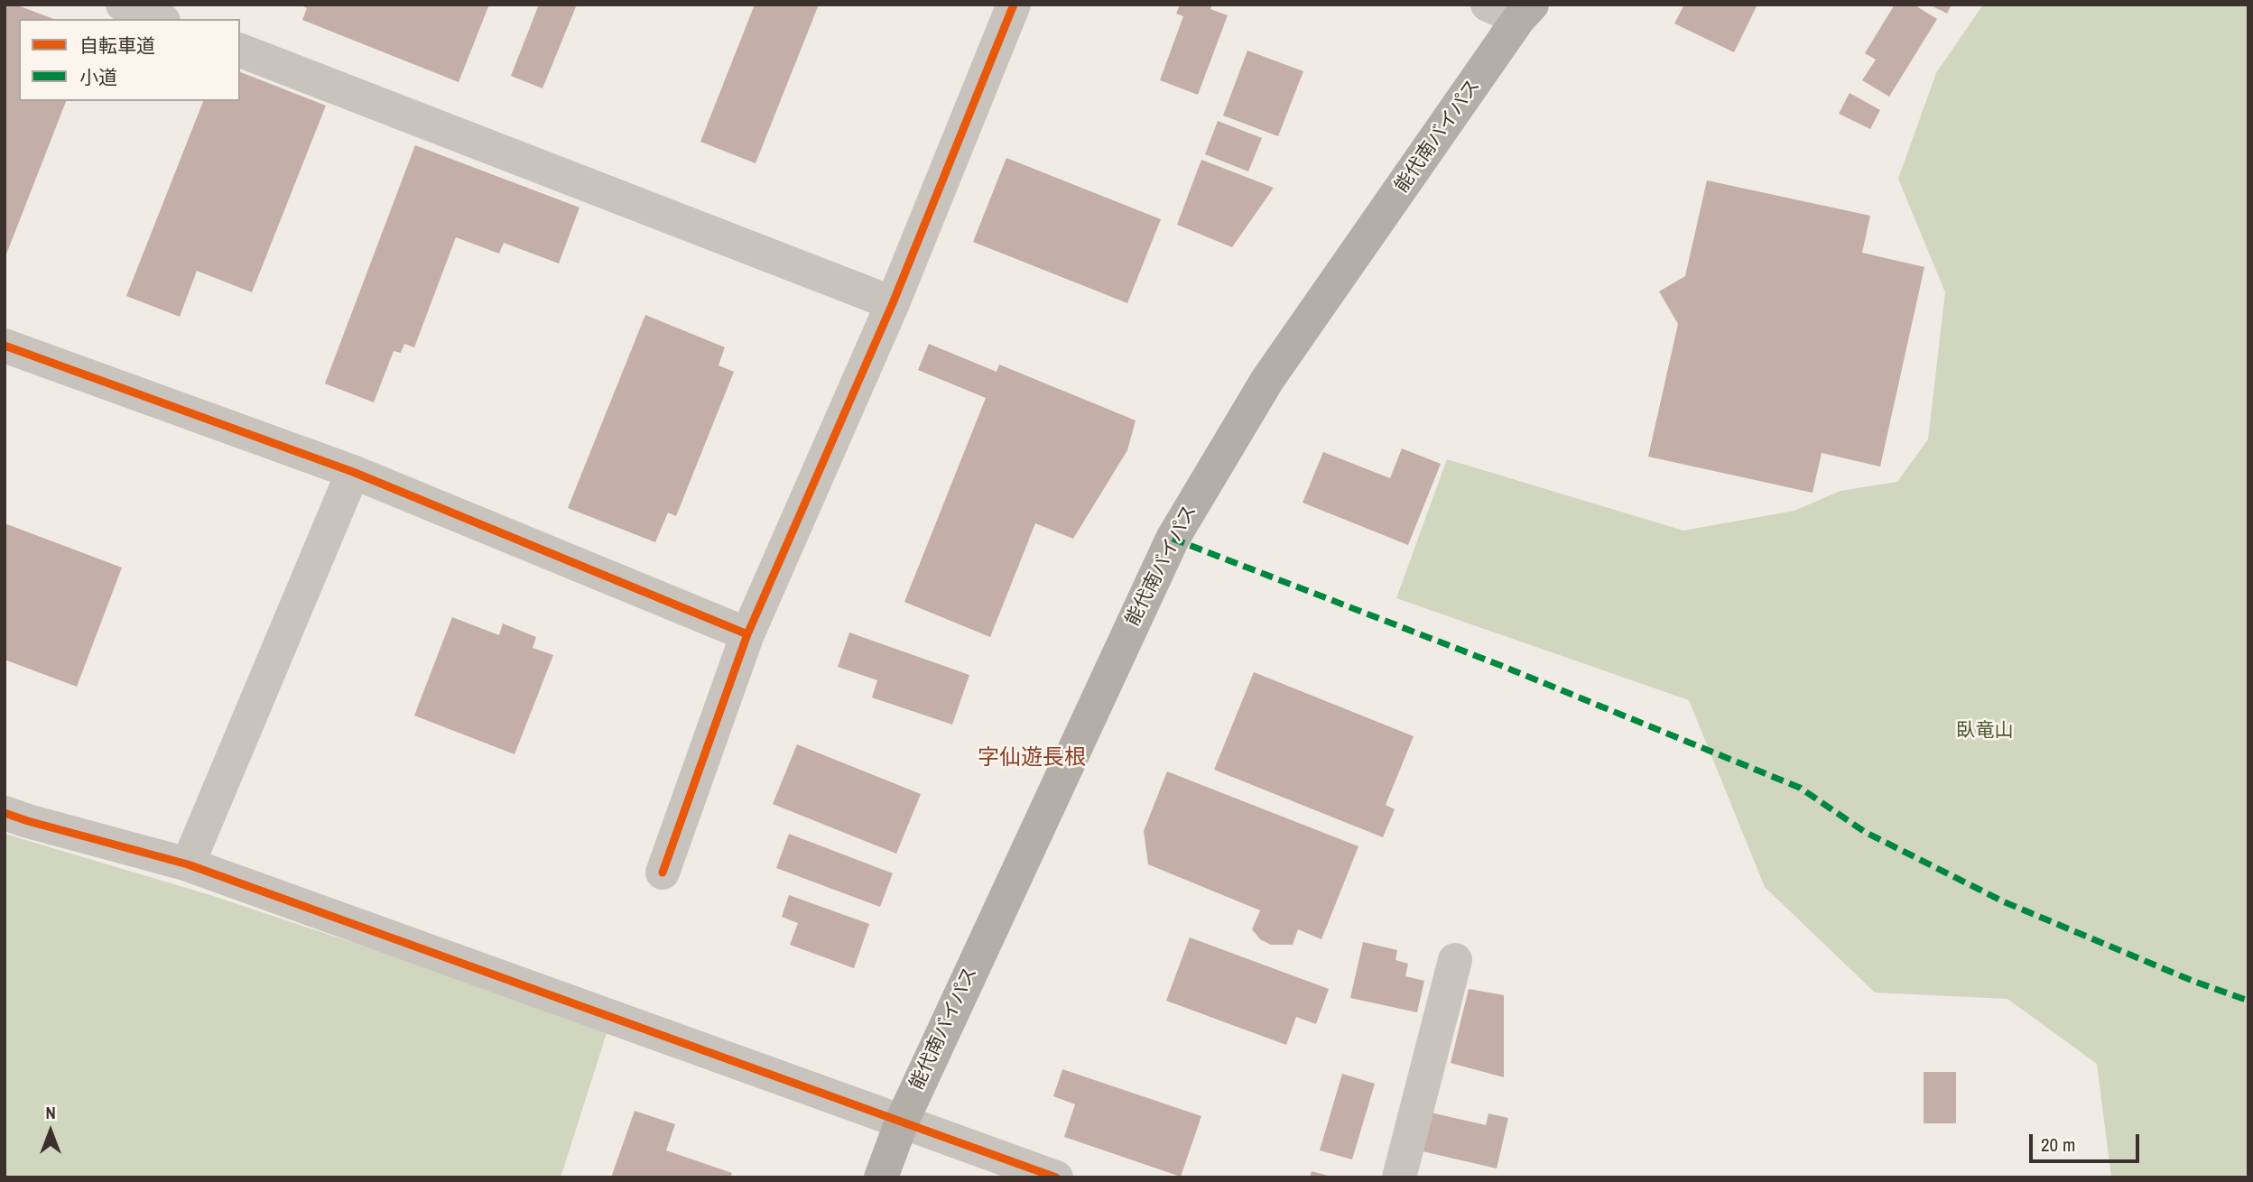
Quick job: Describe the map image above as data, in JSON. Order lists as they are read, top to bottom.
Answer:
{
  "streets": {
    "highway": ["能代南バイパス"]
  },
  "districts": ["字仙遊長根"],
  "parks": ["臥竜山"],
  "legend": ["自転車道", "小道"],
  "scale_bar": "20 m",
  "north": "top"
}
